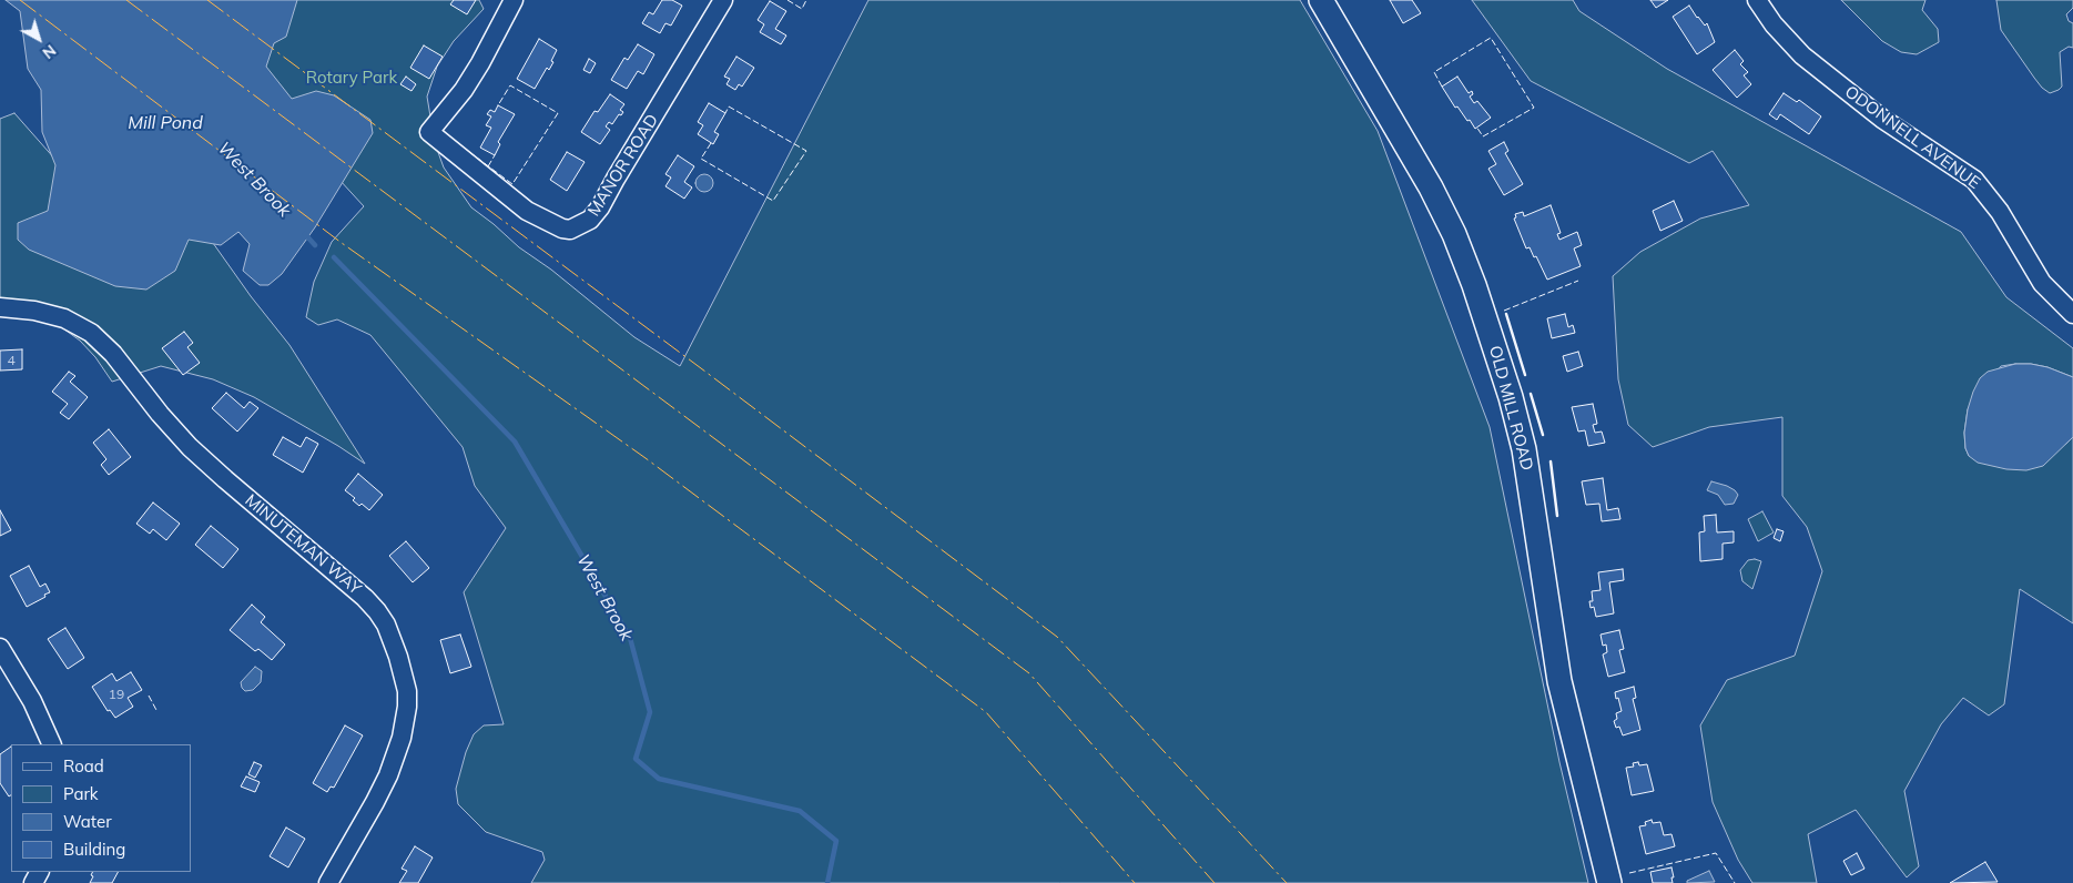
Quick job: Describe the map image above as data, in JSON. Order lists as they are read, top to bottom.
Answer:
{
  "streets": {
    "main road": ["OLD MILL ROAD"],
    "street": ["ODONNELL AVENUE", "MANOR ROAD", "MINUTEMAN WAY"]
  },
  "water": ["Mill Pond", "West Brook"],
  "parks": ["Rotary Park"],
  "house_numbers": ["4", "19"],
  "legend": [
    "Road",
    "Park",
    "Water",
    "Building"
  ],
  "north": "bottom right"
}
